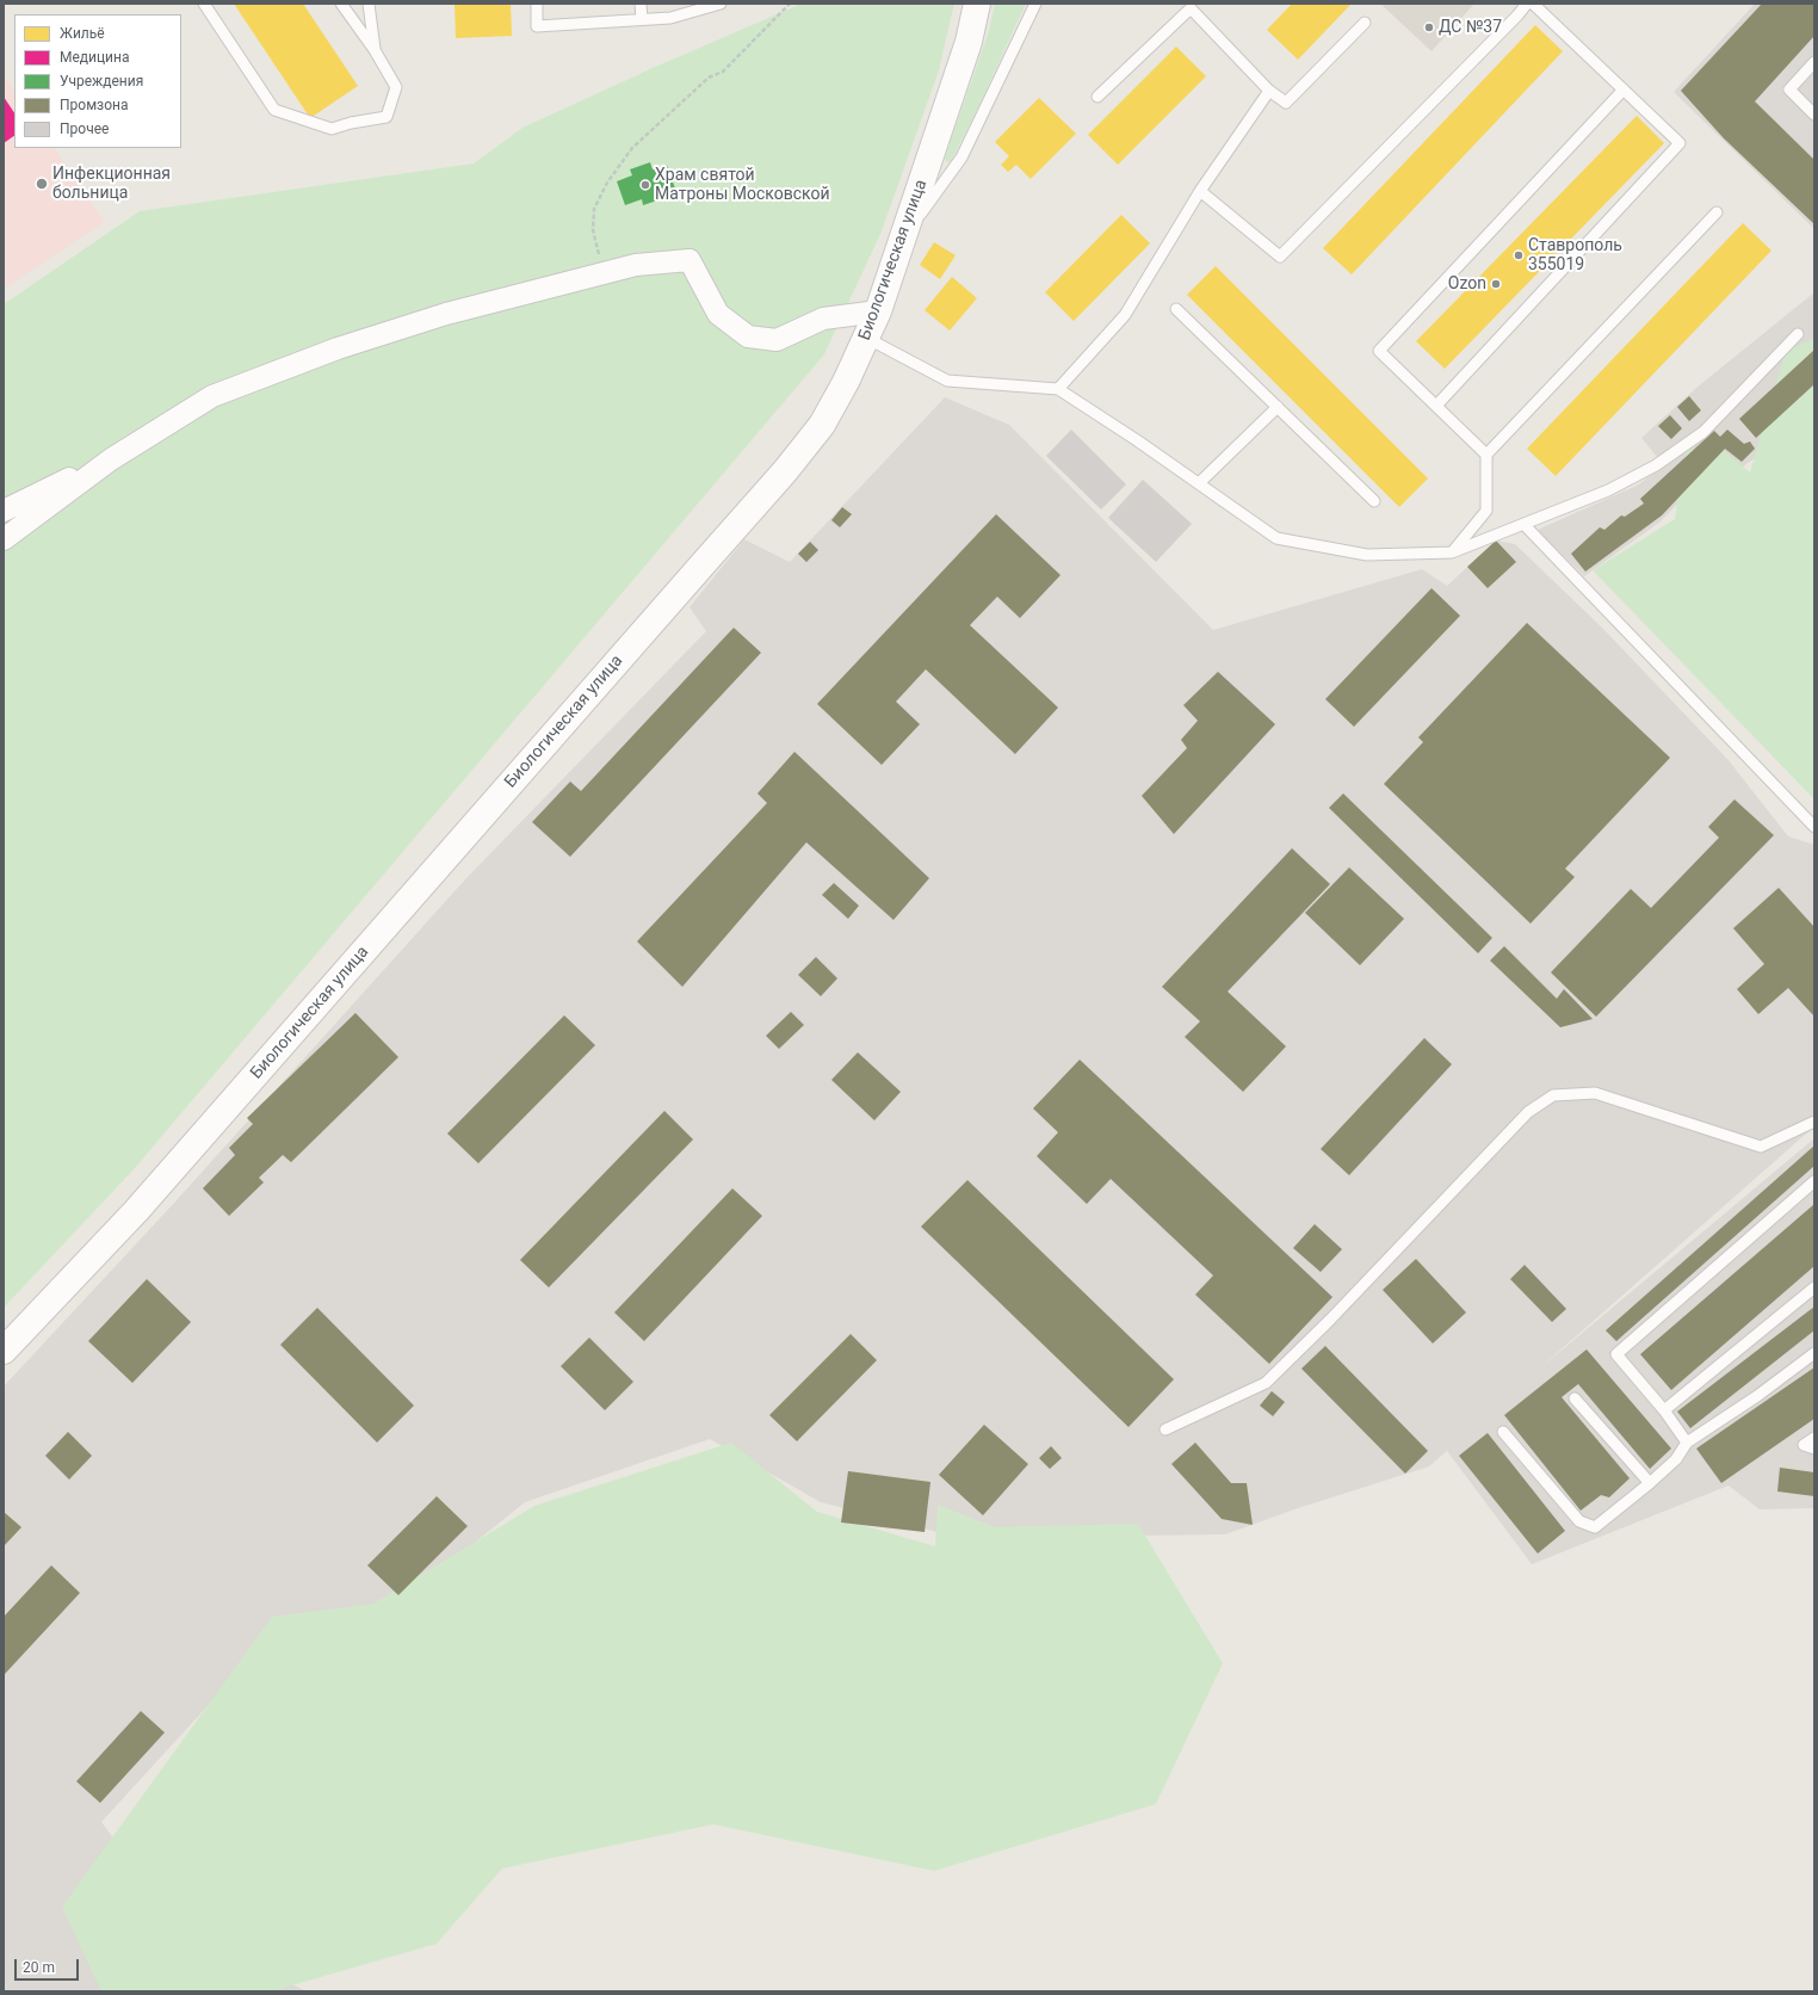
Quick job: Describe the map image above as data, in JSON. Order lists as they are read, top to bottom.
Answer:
{
  "streets": {
    "street": ["Биологическая улица"]
  },
  "places": [
    "ДС №37",
    "Инфекционная больница",
    "Храм святой Матроны Московской",
    "Ставрополь 355019",
    "Ozon"
  ],
  "legend": [
    "Жильё",
    "Медицина",
    "Учреждения",
    "Промзона",
    "Прочее"
  ],
  "scale_bar": "20 m"
}
